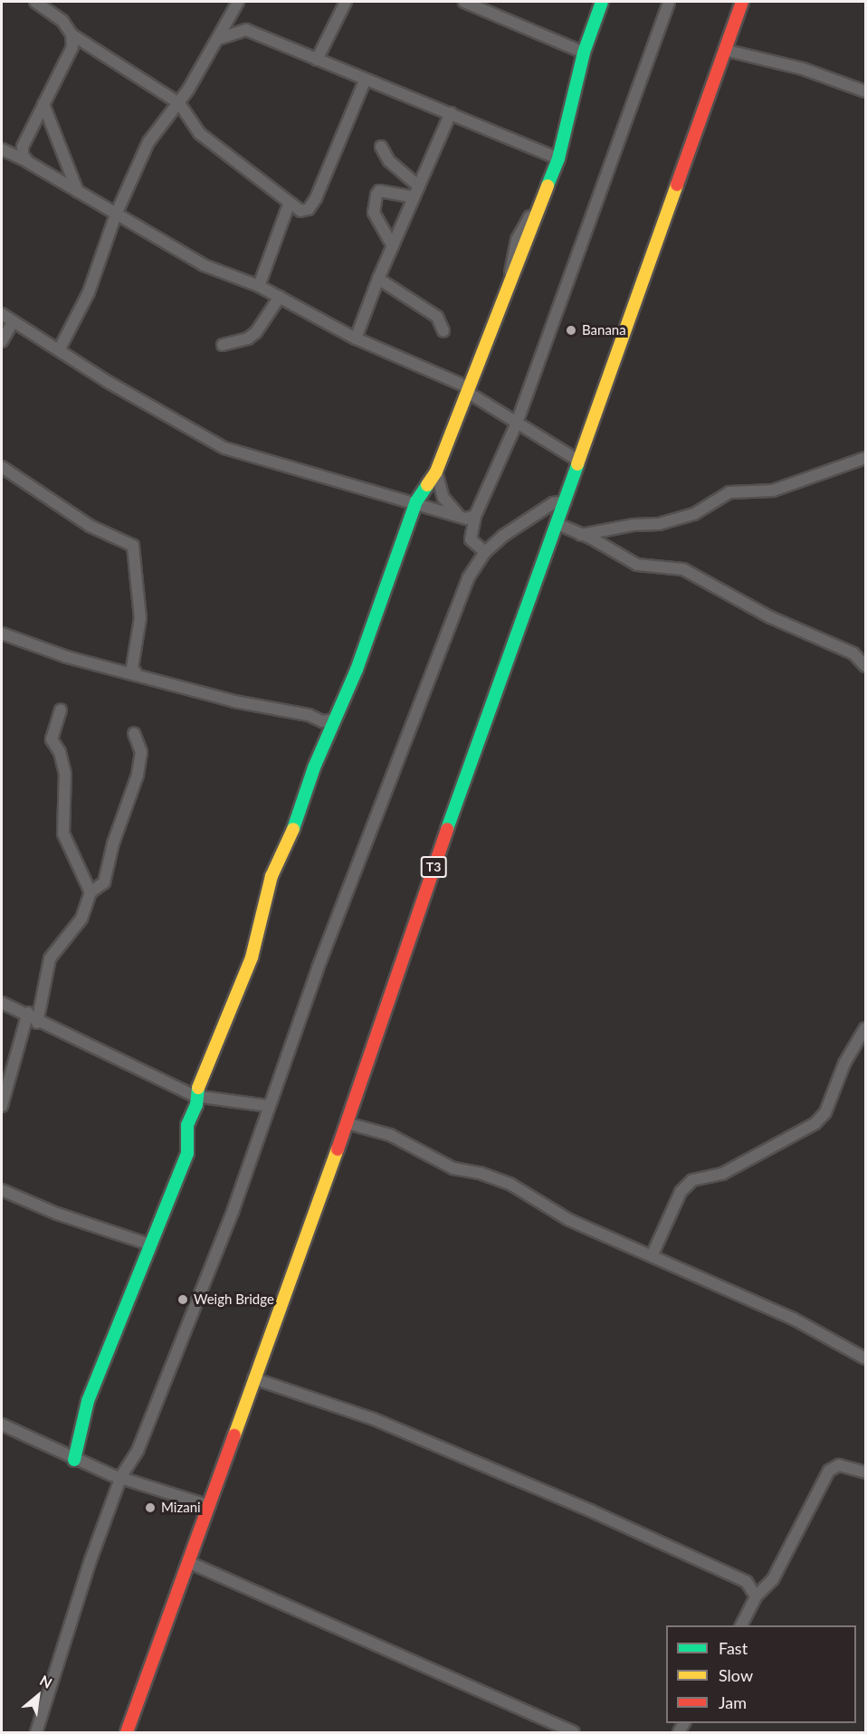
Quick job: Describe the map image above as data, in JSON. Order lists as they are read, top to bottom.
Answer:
{
  "streets": {
    "main road": ["T3"]
  },
  "places": ["Banana", "Weigh Bridge", "Mizani"],
  "legend": ["Fast", "Slow", "Jam"],
  "north": "top right"
}
